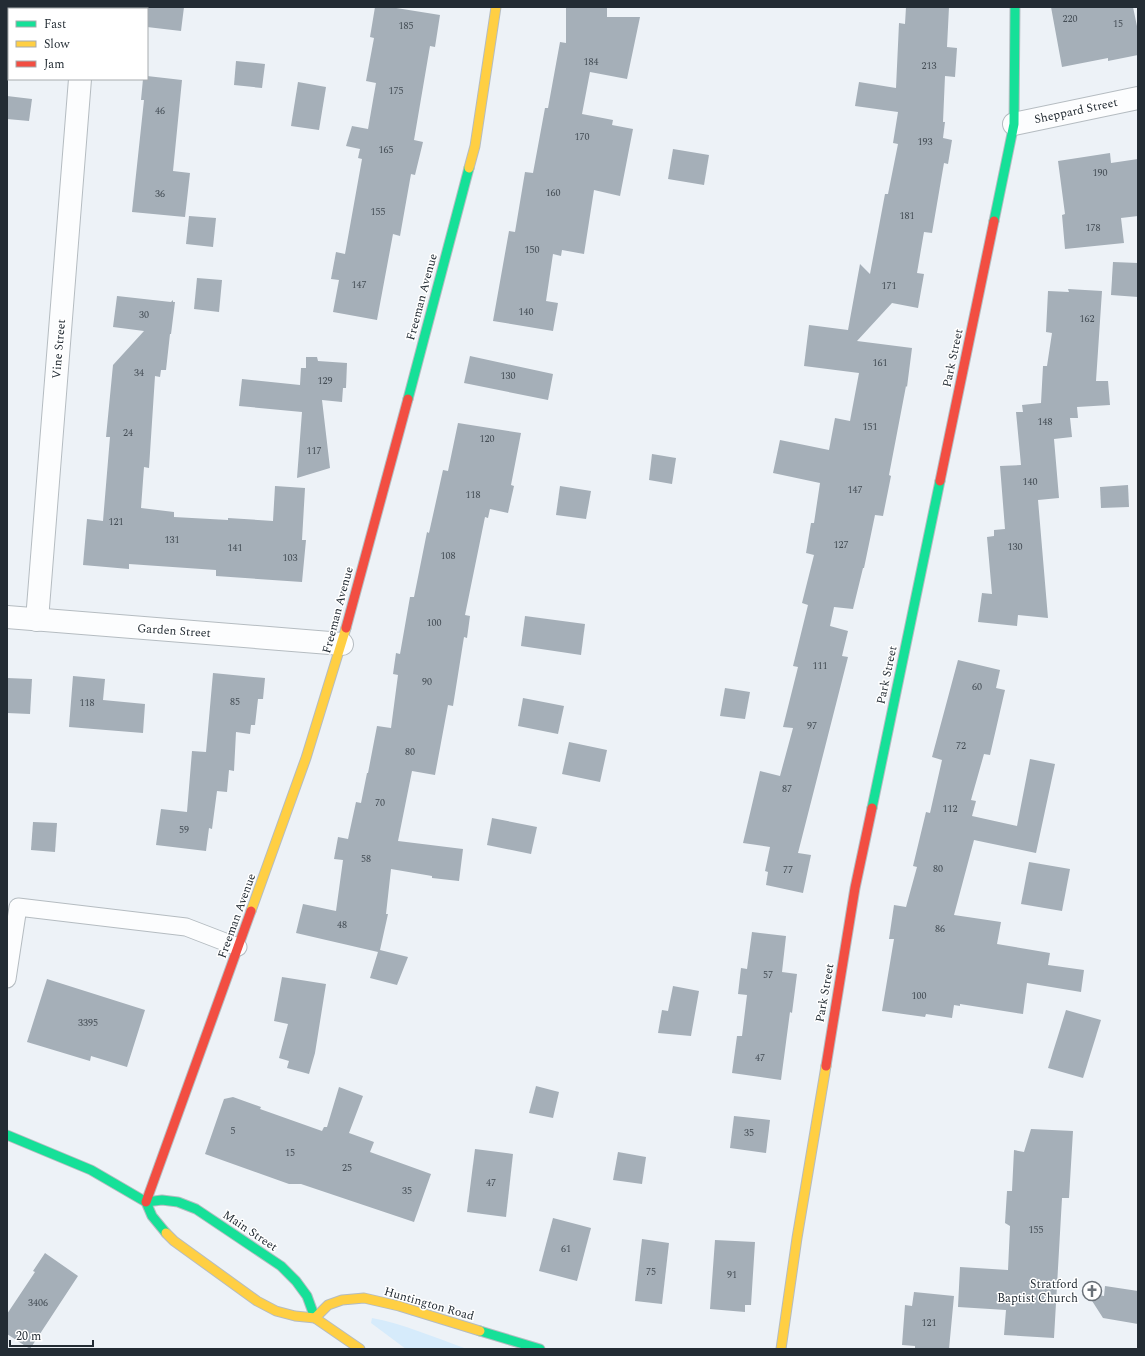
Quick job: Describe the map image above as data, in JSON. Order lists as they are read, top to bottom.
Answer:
{
  "streets": {
    "street": [
      "Sheppard Street",
      "Freeman Avenue",
      "Vine Street",
      "Park Street",
      "Garden Street",
      "Main Street",
      "Huntington Road"
    ]
  },
  "crossings": [
    ["Sheppard Street", "Park Street"],
    ["Freeman Avenue", "Garden Street"],
    ["Freeman Avenue", "Main Street"],
    ["Vine Street", "Garden Street"],
    ["Main Street", "Huntington Road"]
  ],
  "places": {
    "church": ["Stratford Baptist Church"]
  },
  "house_numbers": [
    "220",
    "15",
    "185",
    "184",
    "213",
    "175",
    "46",
    "170",
    "193",
    "165",
    "190",
    "160",
    "36",
    "155",
    "181",
    "178",
    "150",
    "147",
    "171",
    "140",
    "30",
    "162",
    "161",
    "34",
    "130",
    "129",
    "148",
    "151",
    "24",
    "120",
    "117",
    "140",
    "147",
    "118",
    "121",
    "131",
    "127",
    "130",
    "141",
    "108",
    "103",
    "100",
    "111",
    "90",
    "60",
    "85",
    "118",
    "97",
    "72",
    "80",
    "87",
    "70",
    "112",
    "59",
    "58",
    "80",
    "77",
    "48",
    "86",
    "57",
    "100",
    "3395",
    "47",
    "5",
    "35",
    "15",
    "25",
    "47",
    "35",
    "155",
    "61",
    "75",
    "91",
    "3406",
    "121"
  ],
  "legend": ["Fast", "Slow", "Jam"],
  "scale_bar": "20 m"
}
